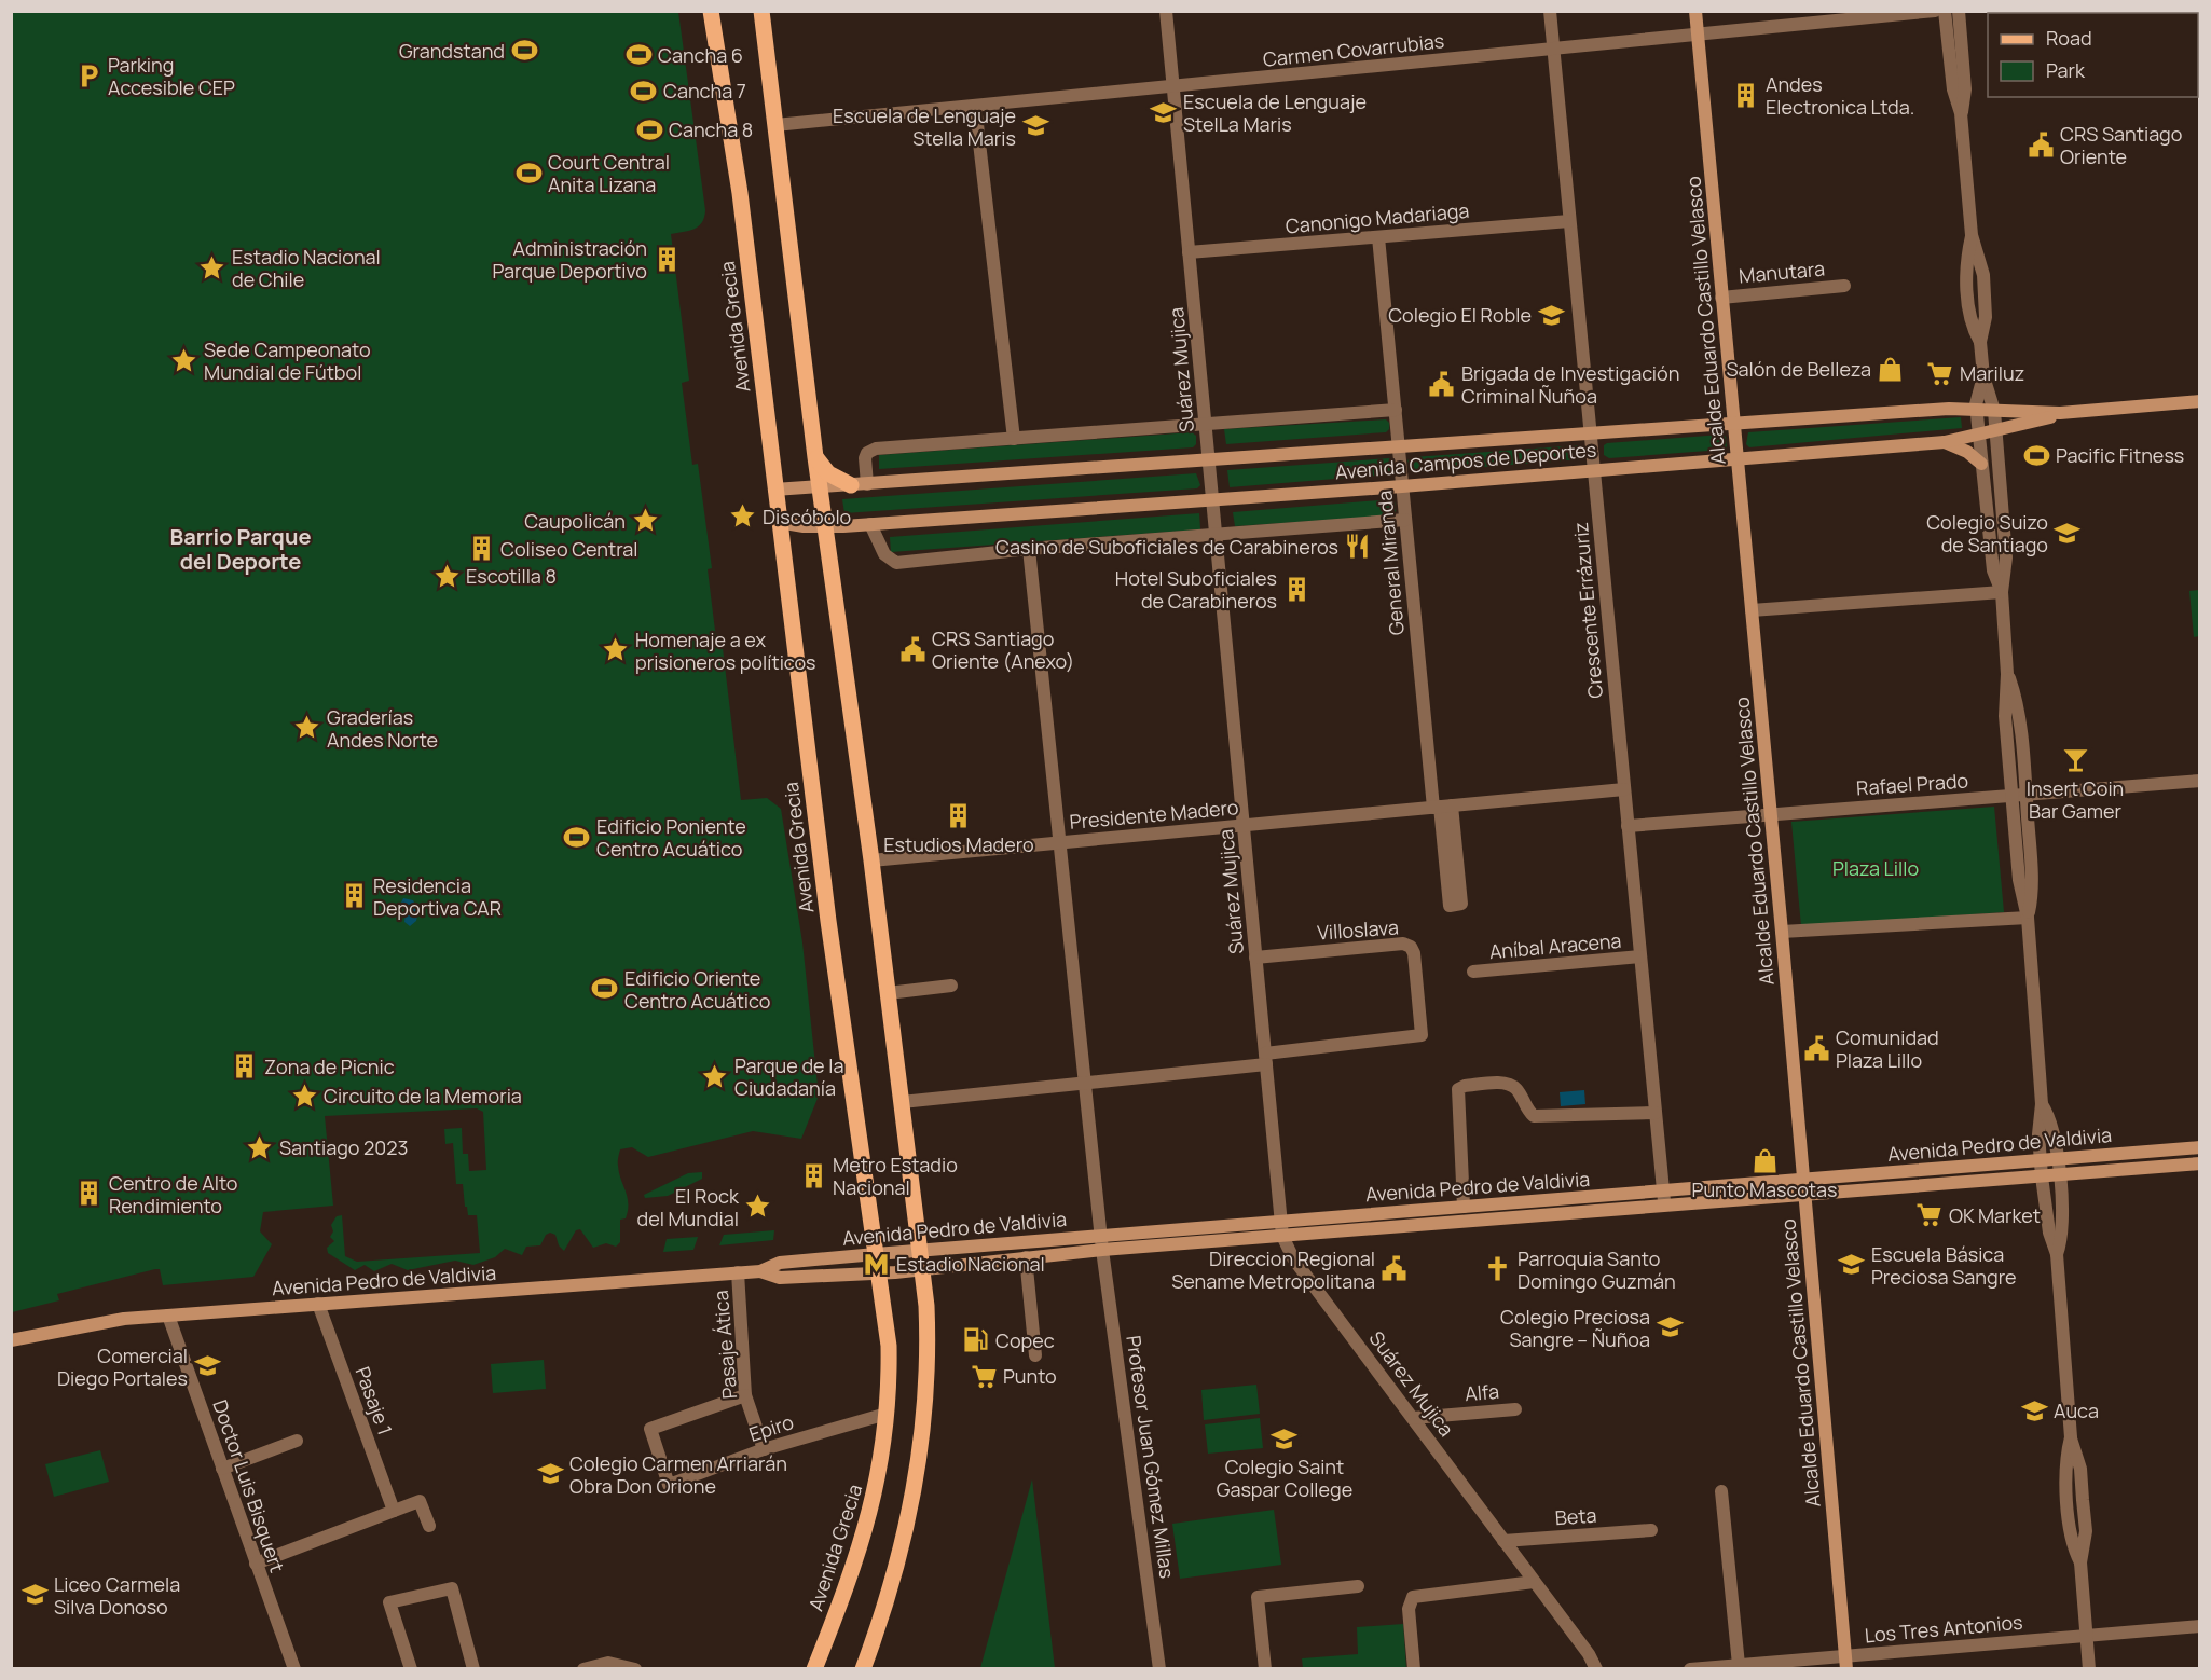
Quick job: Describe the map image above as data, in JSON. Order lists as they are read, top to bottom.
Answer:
{
  "streets": {
    "main road": [
      "Alcalde Eduardo Castillo Velasco",
      "Avenida Grecia",
      "Avenida Campos de Deportes",
      "Avenida Pedro de Valdivia"
    ],
    "street": [
      "Carmen Covarrubias",
      "Canonigo Madariaga",
      "Manutara",
      "Suárez Mujica",
      "General Miranda",
      "Crescente Errázuriz",
      "Rafael Prado",
      "Presidente Madero",
      "Villoslava",
      "Aníbal Aracena",
      "Pasaje Ática",
      "Alfa",
      "Pasaje 1",
      "Epiro",
      "Profesor Juan Gómez Millas",
      "Doctor Luis Bisquert",
      "Beta",
      "Los Tres Antonios"
    ]
  },
  "crossings": [
    ["Carmen Covarrubias", "Alcalde Eduardo Castillo Velasco"],
    ["Carmen Covarrubias", "Suárez Mujica"],
    ["Carmen Covarrubias", "Crescente Errázuriz"],
    ["Canonigo Madariaga", "Suárez Mujica"],
    ["Canonigo Madariaga", "General Miranda"],
    ["Canonigo Madariaga", "Crescente Errázuriz"],
    ["Manutara", "Alcalde Eduardo Castillo Velasco"],
    ["Alcalde Eduardo Castillo Velasco", "Avenida Campos de Deportes"],
    ["Alcalde Eduardo Castillo Velasco", "Rafael Prado"],
    ["Alcalde Eduardo Castillo Velasco", "Avenida Pedro de Valdivia"],
    ["Alcalde Eduardo Castillo Velasco", "Los Tres Antonios"],
    ["Avenida Grecia", "Avenida Campos de Deportes"],
    ["Avenida Grecia", "Avenida Pedro de Valdivia"],
    ["Avenida Grecia", "Epiro"],
    ["Suárez Mujica", "Avenida Campos de Deportes"],
    ["Suárez Mujica", "Presidente Madero"],
    ["Suárez Mujica", "Villoslava"],
    ["Suárez Mujica", "Avenida Pedro de Valdivia"],
    ["Suárez Mujica", "Alfa"],
    ["Suárez Mujica", "Beta"],
    ["Avenida Campos de Deportes", "General Miranda"],
    ["Avenida Campos de Deportes", "Crescente Errázuriz"],
    ["General Miranda", "Presidente Madero"],
    ["Crescente Errázuriz", "Rafael Prado"],
    ["Crescente Errázuriz", "Presidente Madero"],
    ["Crescente Errázuriz", "Aníbal Aracena"],
    ["Crescente Errázuriz", "Avenida Pedro de Valdivia"],
    ["Presidente Madero", "Profesor Juan Gómez Millas"],
    ["Villoslava", "Profesor Juan Gómez Millas"],
    ["Avenida Pedro de Valdivia", "Pasaje Ática"],
    ["Avenida Pedro de Valdivia", "Pasaje 1"],
    ["Avenida Pedro de Valdivia", "Profesor Juan Gómez Millas"],
    ["Avenida Pedro de Valdivia", "Doctor Luis Bisquert"],
    ["Pasaje Ática", "Epiro"]
  ],
  "districts": ["Barrio Parque del Deporte"],
  "parks": ["Plaza Lillo"],
  "places": {
    "sports": [
      "Grandstand",
      "Cancha 6",
      "Cancha 7",
      "Cancha 8",
      "Court Central Anita Lizana",
      "Pacific Fitness",
      "Edificio Poniente Centro Acuático",
      "Edificio Oriente Centro Acuático"
    ],
    "parking": ["Parking Accesible CEP"],
    "building": [
      "Andes Electronica Ltda.",
      "Administración Parque Deportivo",
      "Coliseo Central",
      "Hotel Suboficiales de Carabineros",
      "Estudios Madero",
      "Residencia Deportiva CAR",
      "Zona de Picnic",
      "Metro Estadio Nacional",
      "Centro de Alto Rendimiento"
    ],
    "school or university": [
      "Escuela de Lenguaje StelLa Maris",
      "Escuela de Lenguaje Stella Maris",
      "Colegio El Roble",
      "Colegio Suizo de Santiago",
      "Escuela Básica Preciosa Sangre",
      "Colegio Preciosa Sangre – Ñuñoa",
      "Comercial Diego Portales",
      "Auca",
      "Colegio Saint Gaspar College",
      "Colegio Carmen Arriarán Obra Don Orione",
      "Liceo Carmela Silva Donoso"
    ],
    "public building": [
      "CRS Santiago Oriente",
      "Brigada de Investigación Criminal Ñuñoa",
      "CRS Santiago Oriente (Anexo)",
      "Comunidad Plaza Lillo",
      "Direccion Regional Sename Metropolitana"
    ],
    "place": [
      "Estadio Nacional de Chile",
      "Sede Campeonato Mundial de Fútbol",
      "Discóbolo",
      "Caupolicán",
      "Escotilla 8",
      "Homenaje a ex prisioneros políticos",
      "Graderías Andes Norte",
      "Parque de la Ciudadanía",
      "Circuito de la Memoria",
      "Santiago 2023",
      "El Rock del Mundial"
    ],
    "shop": ["Salón de Belleza", "Punto Mascotas"],
    "supermarket": ["Mariluz", "OK Market", "Punto"],
    "restaurant": ["Casino de Suboficiales de Carabineros"],
    "bar": ["Insert Coin Bar Gamer"],
    "metro station": ["Estadio Nacional"],
    "church": ["Parroquia Santo Domingo Guzmán"],
    "fuel station": ["Copec"]
  },
  "legend": ["Road", "Park"]
}
